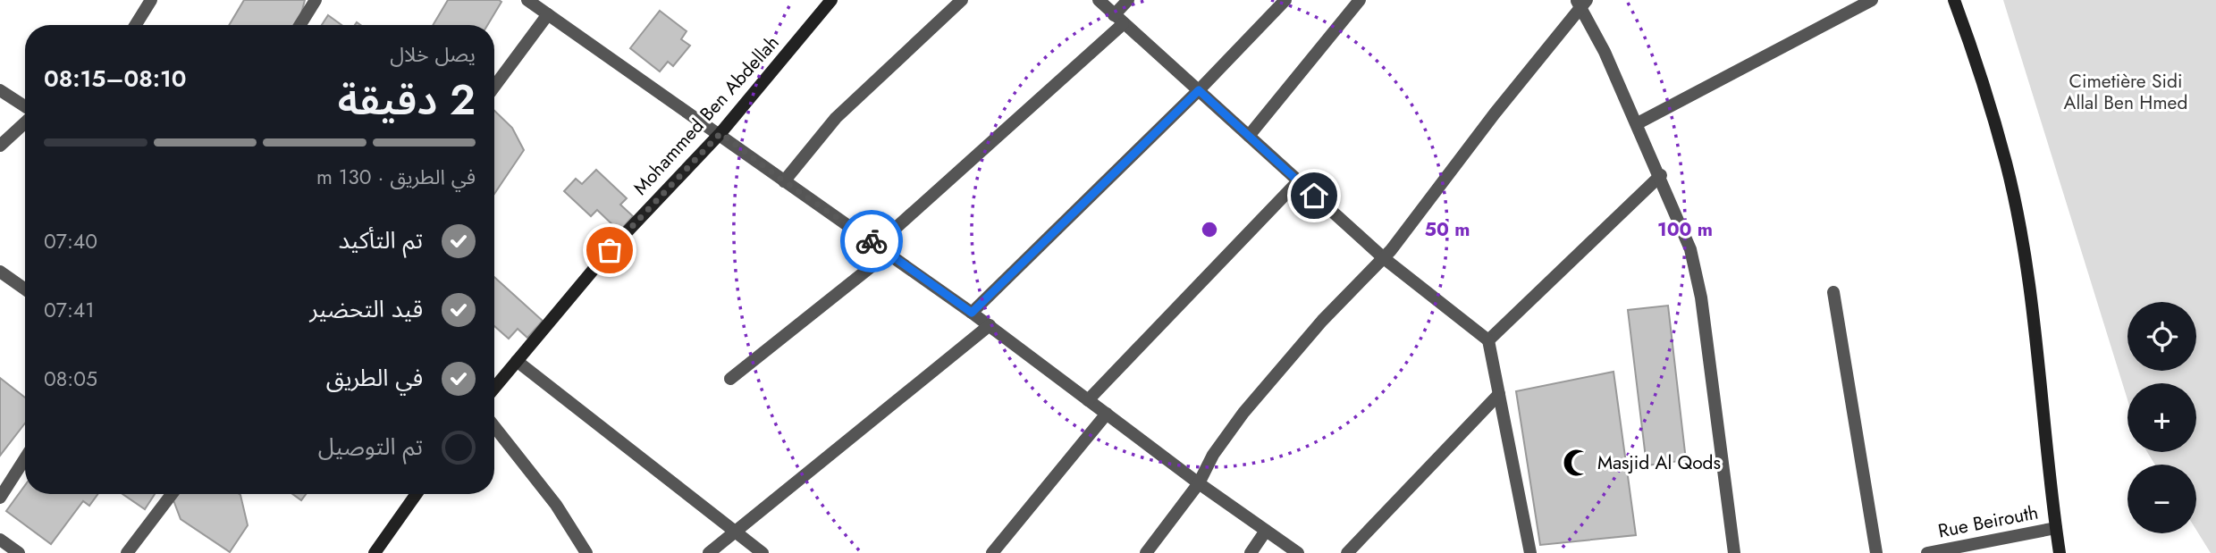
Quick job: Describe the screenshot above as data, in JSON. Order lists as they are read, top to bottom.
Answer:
{
  "streets": {
    "street": ["Mohammed Ben Abdellah", "Rue Beirouth"]
  },
  "parks": ["Cimetière Sidi Allal Ben Hmed"],
  "places": {
    "mosque": ["Masjid Al Qods"]
  },
  "page": {
    "heading": ["2 دقيقة", "يصل خلال", "08:10–08:15"],
    "bar": "في الطريق · 130 m",
    "list": [
      ["تم التأكيد", "07:40"],
      ["قيد التحضير", "07:41"],
      ["في الطريق", "08:05"],
      "تم التوصيل"
    ],
    "map_buttons": ["+", "−"]
  },
  "rings": ["50 m", "100 m"]
}
